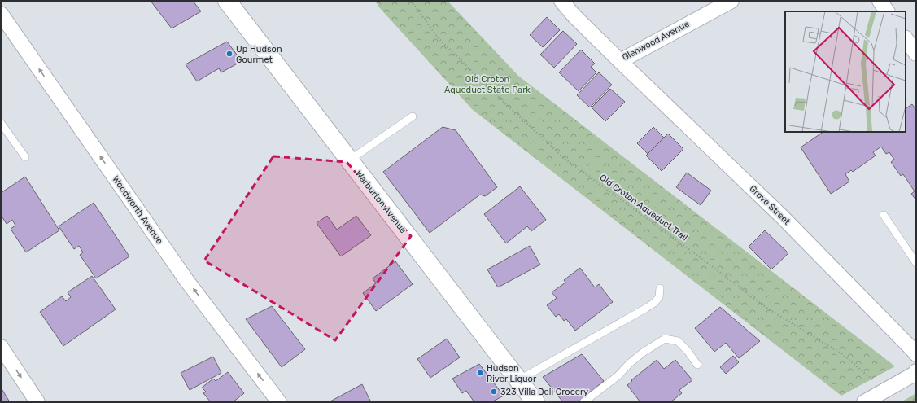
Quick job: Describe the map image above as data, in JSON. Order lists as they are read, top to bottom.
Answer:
{
  "streets": {
    "street": [
      "Glenwood Avenue",
      "Warburton Avenue",
      "Grove Street",
      "Woodworth Avenue"
    ],
    "path": ["Old Croton Aqueduct Trail"]
  },
  "crossings": [
    ["Glenwood Avenue", "Grove Street"]
  ],
  "one_way": ["Woodworth Avenue"],
  "parks": ["Old Croton Aqueduct State Park"],
  "places": ["Up Hudson Gourmet", "Hudson River Liquor", "323 Villa Deli Grocery"]
}
